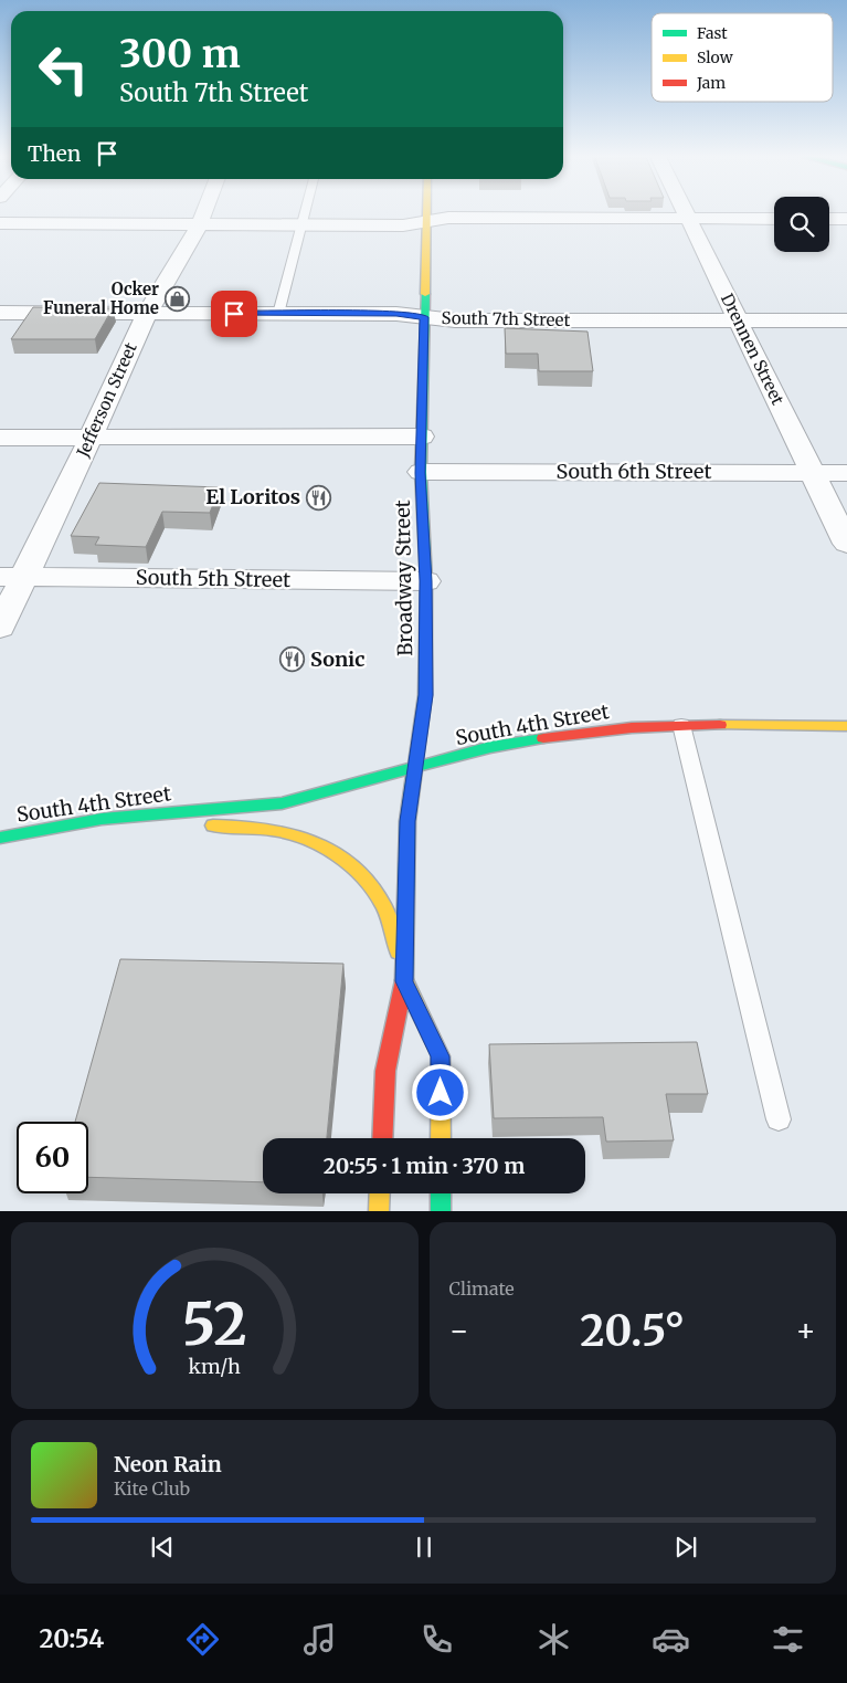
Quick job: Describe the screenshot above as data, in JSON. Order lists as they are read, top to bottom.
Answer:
{
  "streets": {
    "main road": ["Broadway Street", "South 4th Street"],
    "street": [
      "South 7th Street",
      "Drennen Street",
      "Jefferson Street",
      "South 6th Street",
      "South 5th Street"
    ]
  },
  "crossings": [
    ["South 7th Street", "Drennen Street"],
    ["South 7th Street", "Jefferson Street"],
    ["South 7th Street", "Broadway Street"],
    ["Drennen Street", "South 6th Street"],
    ["Jefferson Street", "South 5th Street"],
    ["South 6th Street", "Broadway Street"],
    ["Broadway Street", "South 5th Street"],
    ["Broadway Street", "South 4th Street"]
  ],
  "places": {
    "shop": ["Ocker Funeral Home"],
    "restaurant": ["El Loritos", "Sonic"]
  },
  "legend": ["Fast", "Slow", "Jam"],
  "page": {
    "turn": ["300 m", "South 7th Street"],
    "then": "Then",
    "limit": "60",
    "trip": "20:55 · 1 min · 370 m",
    "tile": "Climate",
    "heat": ["−", "20.5°", "+"],
    "song": ["Neon Rain", "Kite Club"],
    "tabs": "20:54",
    "gauge": ["52", "km/h"]
  }
}
